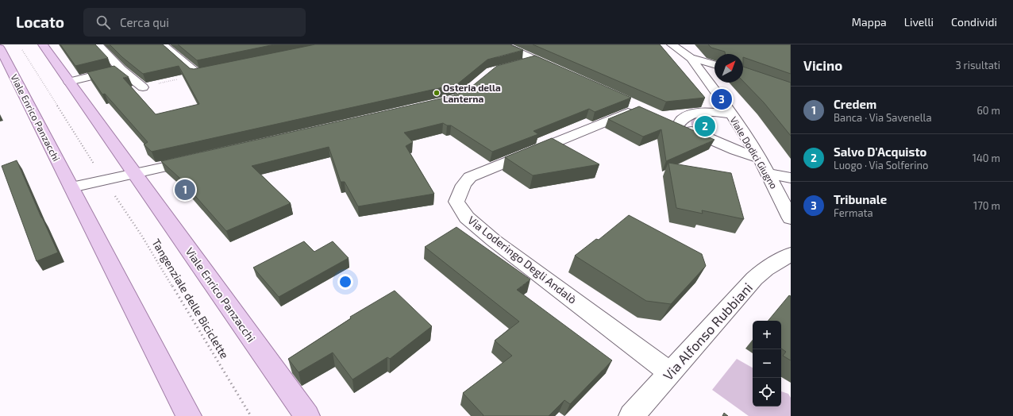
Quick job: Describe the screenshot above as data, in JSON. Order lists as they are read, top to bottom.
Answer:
{
  "streets": {
    "main road": ["Viale Enrico Panzacchi"],
    "street": ["Viale Dodici Giugno", "Via Loderingo Degli Andalò", "Via Alfonso Rubbiani"],
    "path": ["Tangenziale delle Biciclette"]
  },
  "crossings": [
    ["Via Loderingo Degli Andalò", "Via Alfonso Rubbiani"]
  ],
  "places": ["Osteria della Lanterna"],
  "north": "top right",
  "page": {
    "header": "Locato",
    "search": "Cerca qui",
    "nav": ["Mappa", "Livelli", "Condividi"],
    "heading": ["Vicino", "3 risultati"],
    "list": [
      {
        "mark": "1",
        "name": "Credem",
        "note": "Banca · Via Savenella",
        "value": "60 m"
      },
      {
        "mark": "2",
        "name": "Salvo D'Acquisto",
        "note": "Luogo · Via Solferino",
        "value": "140 m"
      },
      {
        "mark": "3",
        "name": "Tribunale",
        "note": "Fermata",
        "value": "170 m"
      }
    ],
    "pins": ["3", "2", "1"],
    "map_buttons": ["+", "−"]
  }
}
